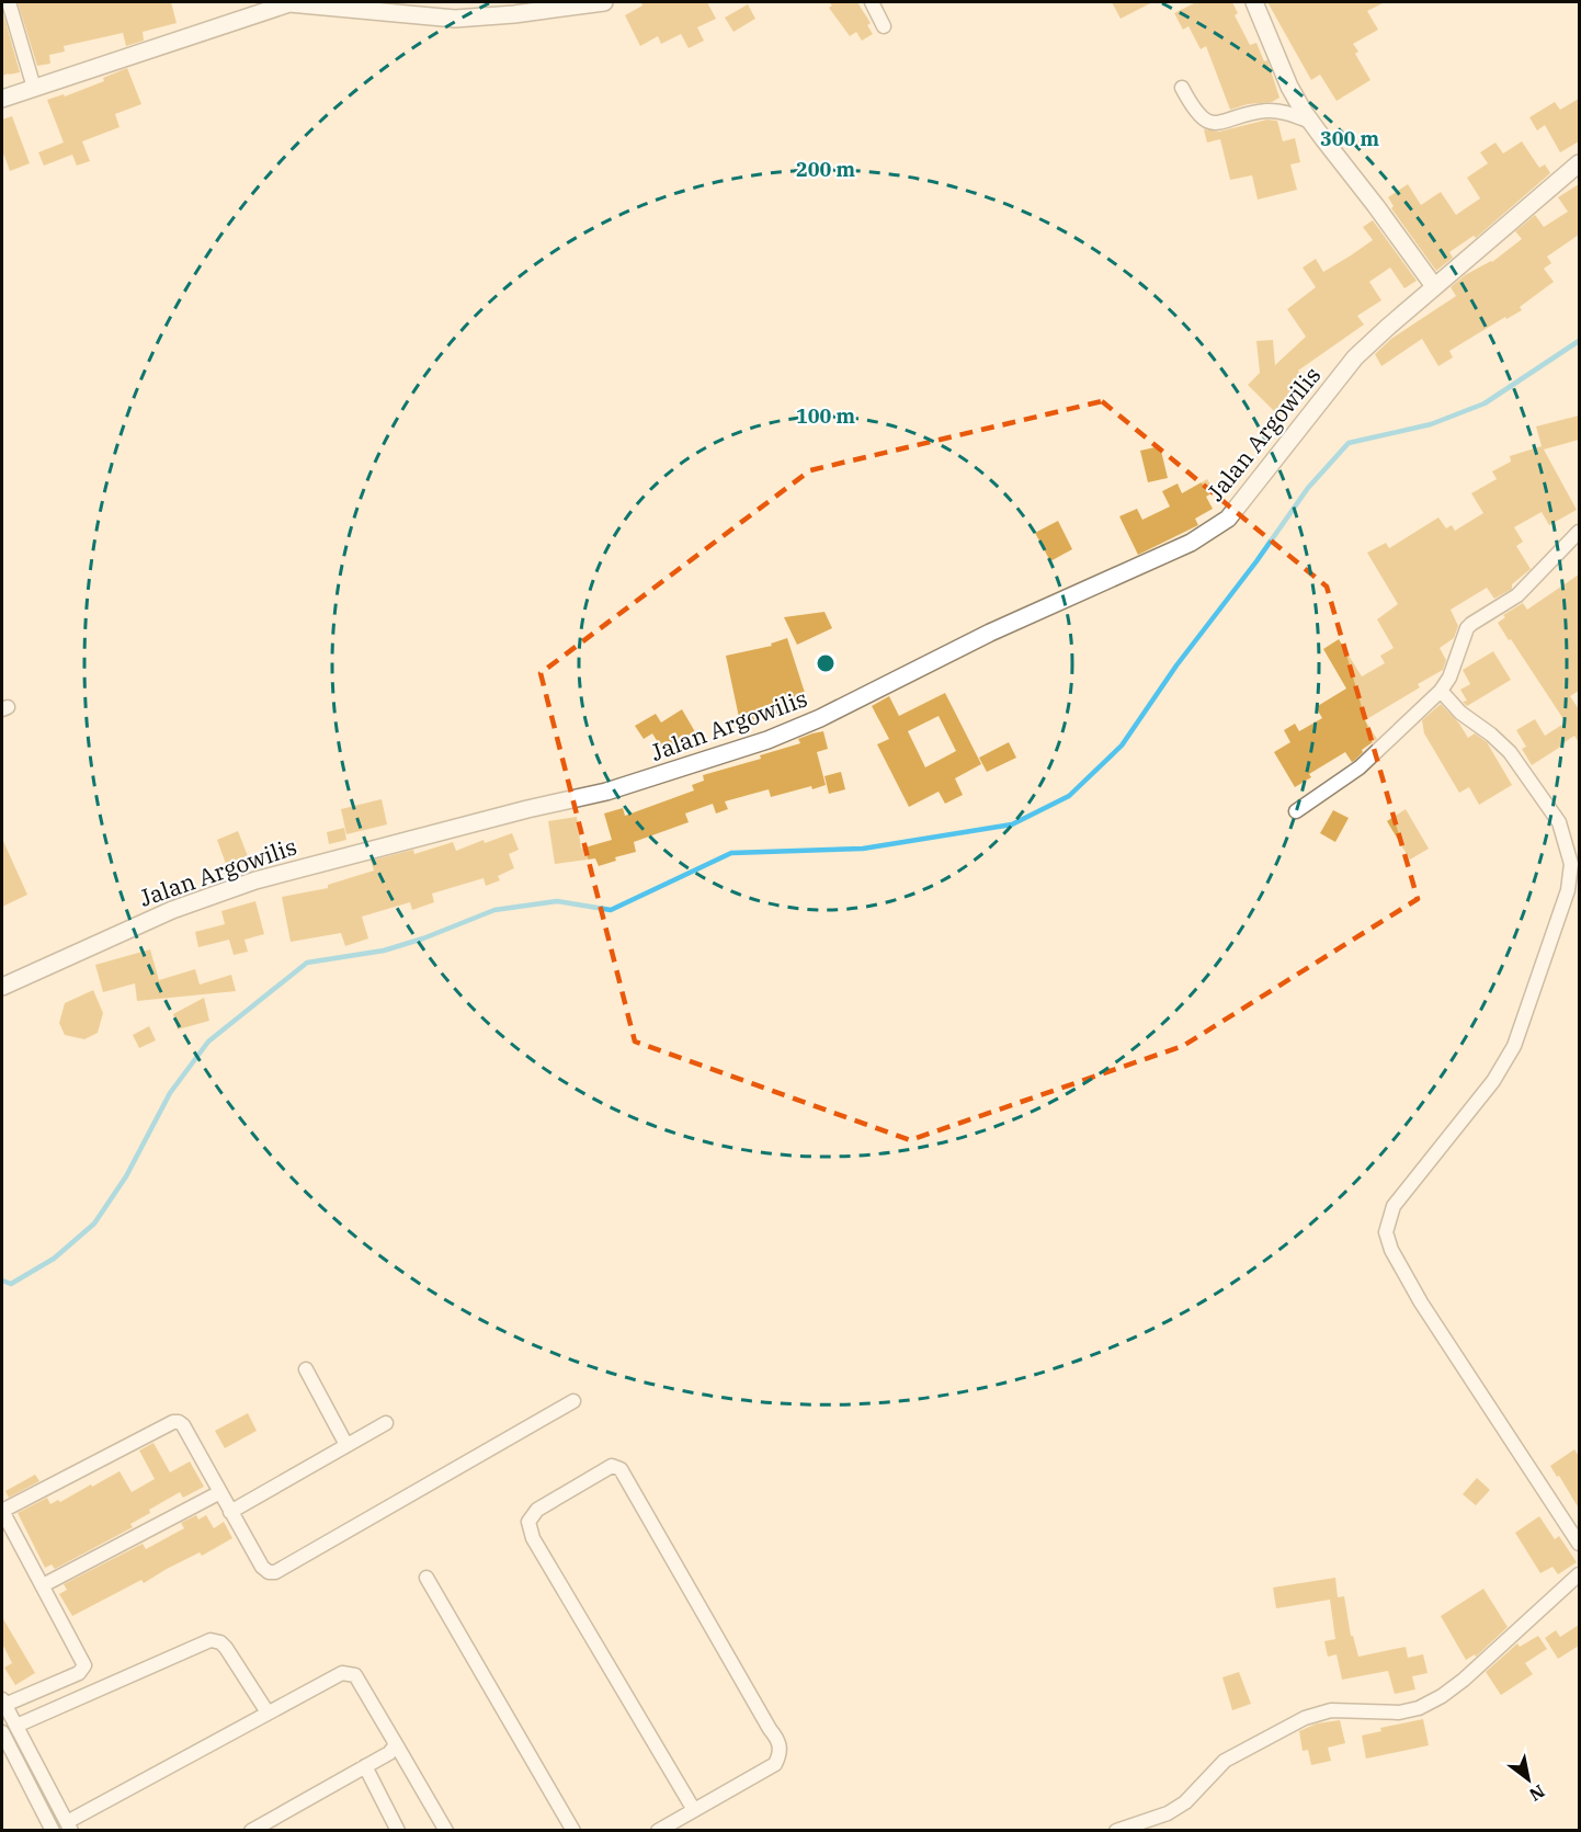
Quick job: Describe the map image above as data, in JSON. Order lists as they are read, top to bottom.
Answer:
{
  "streets": {
    "street": ["Jalan Argowilis"]
  },
  "north": "bottom right",
  "rings": ["300 m", "200 m", "100 m"]
}
